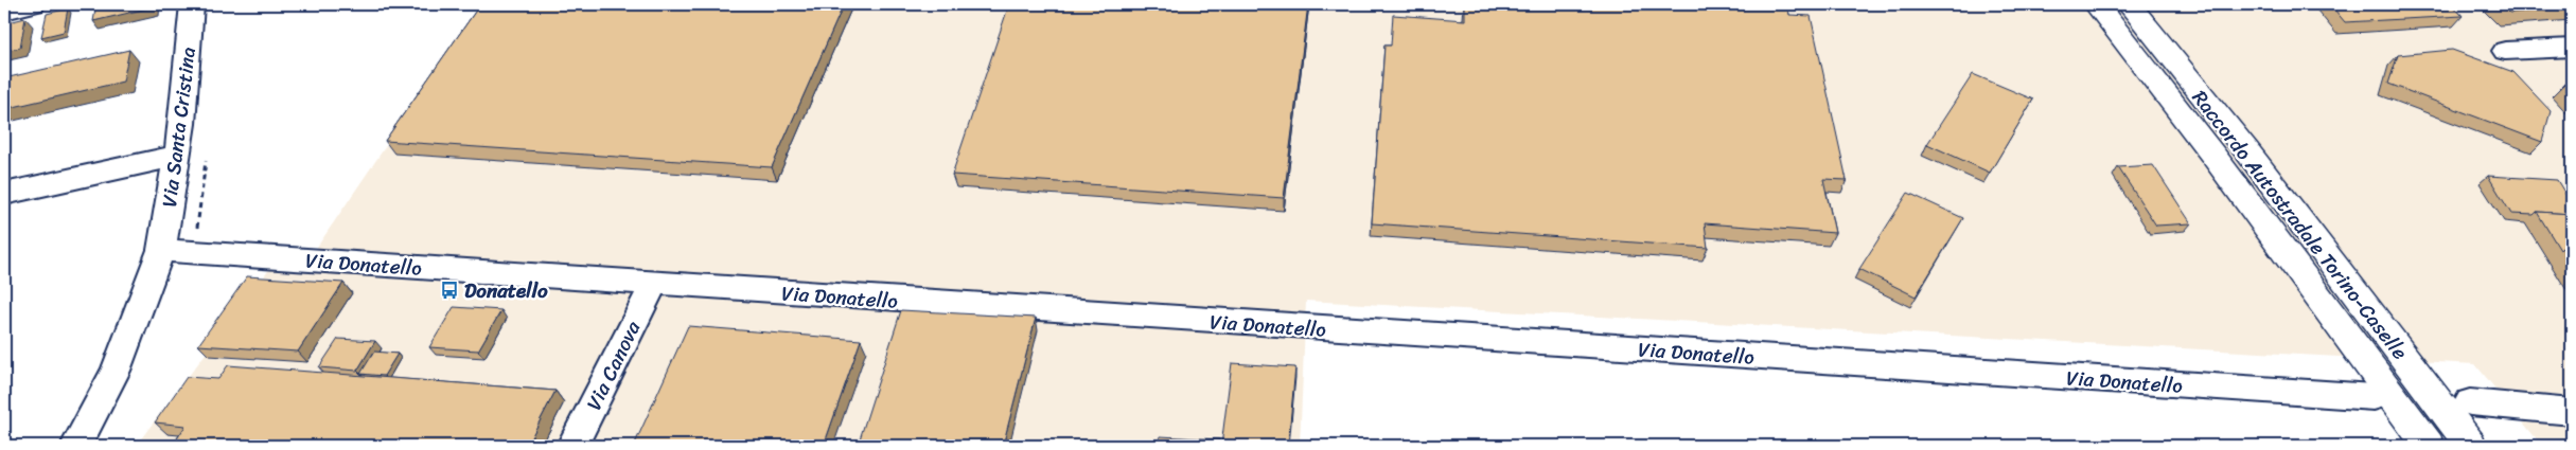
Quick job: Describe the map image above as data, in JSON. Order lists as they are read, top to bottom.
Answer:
{
  "streets": {
    "highway": ["Raccordo Autostradale Torino-Caselle"],
    "street": ["Via Santa Cristina", "Via Donatello", "Via Canova"]
  },
  "crossings": [
    ["Via Santa Cristina", "Via Donatello"],
    ["Via Donatello", "Via Canova"]
  ],
  "places": {
    "bus stop": ["Donatello"]
  }
}
